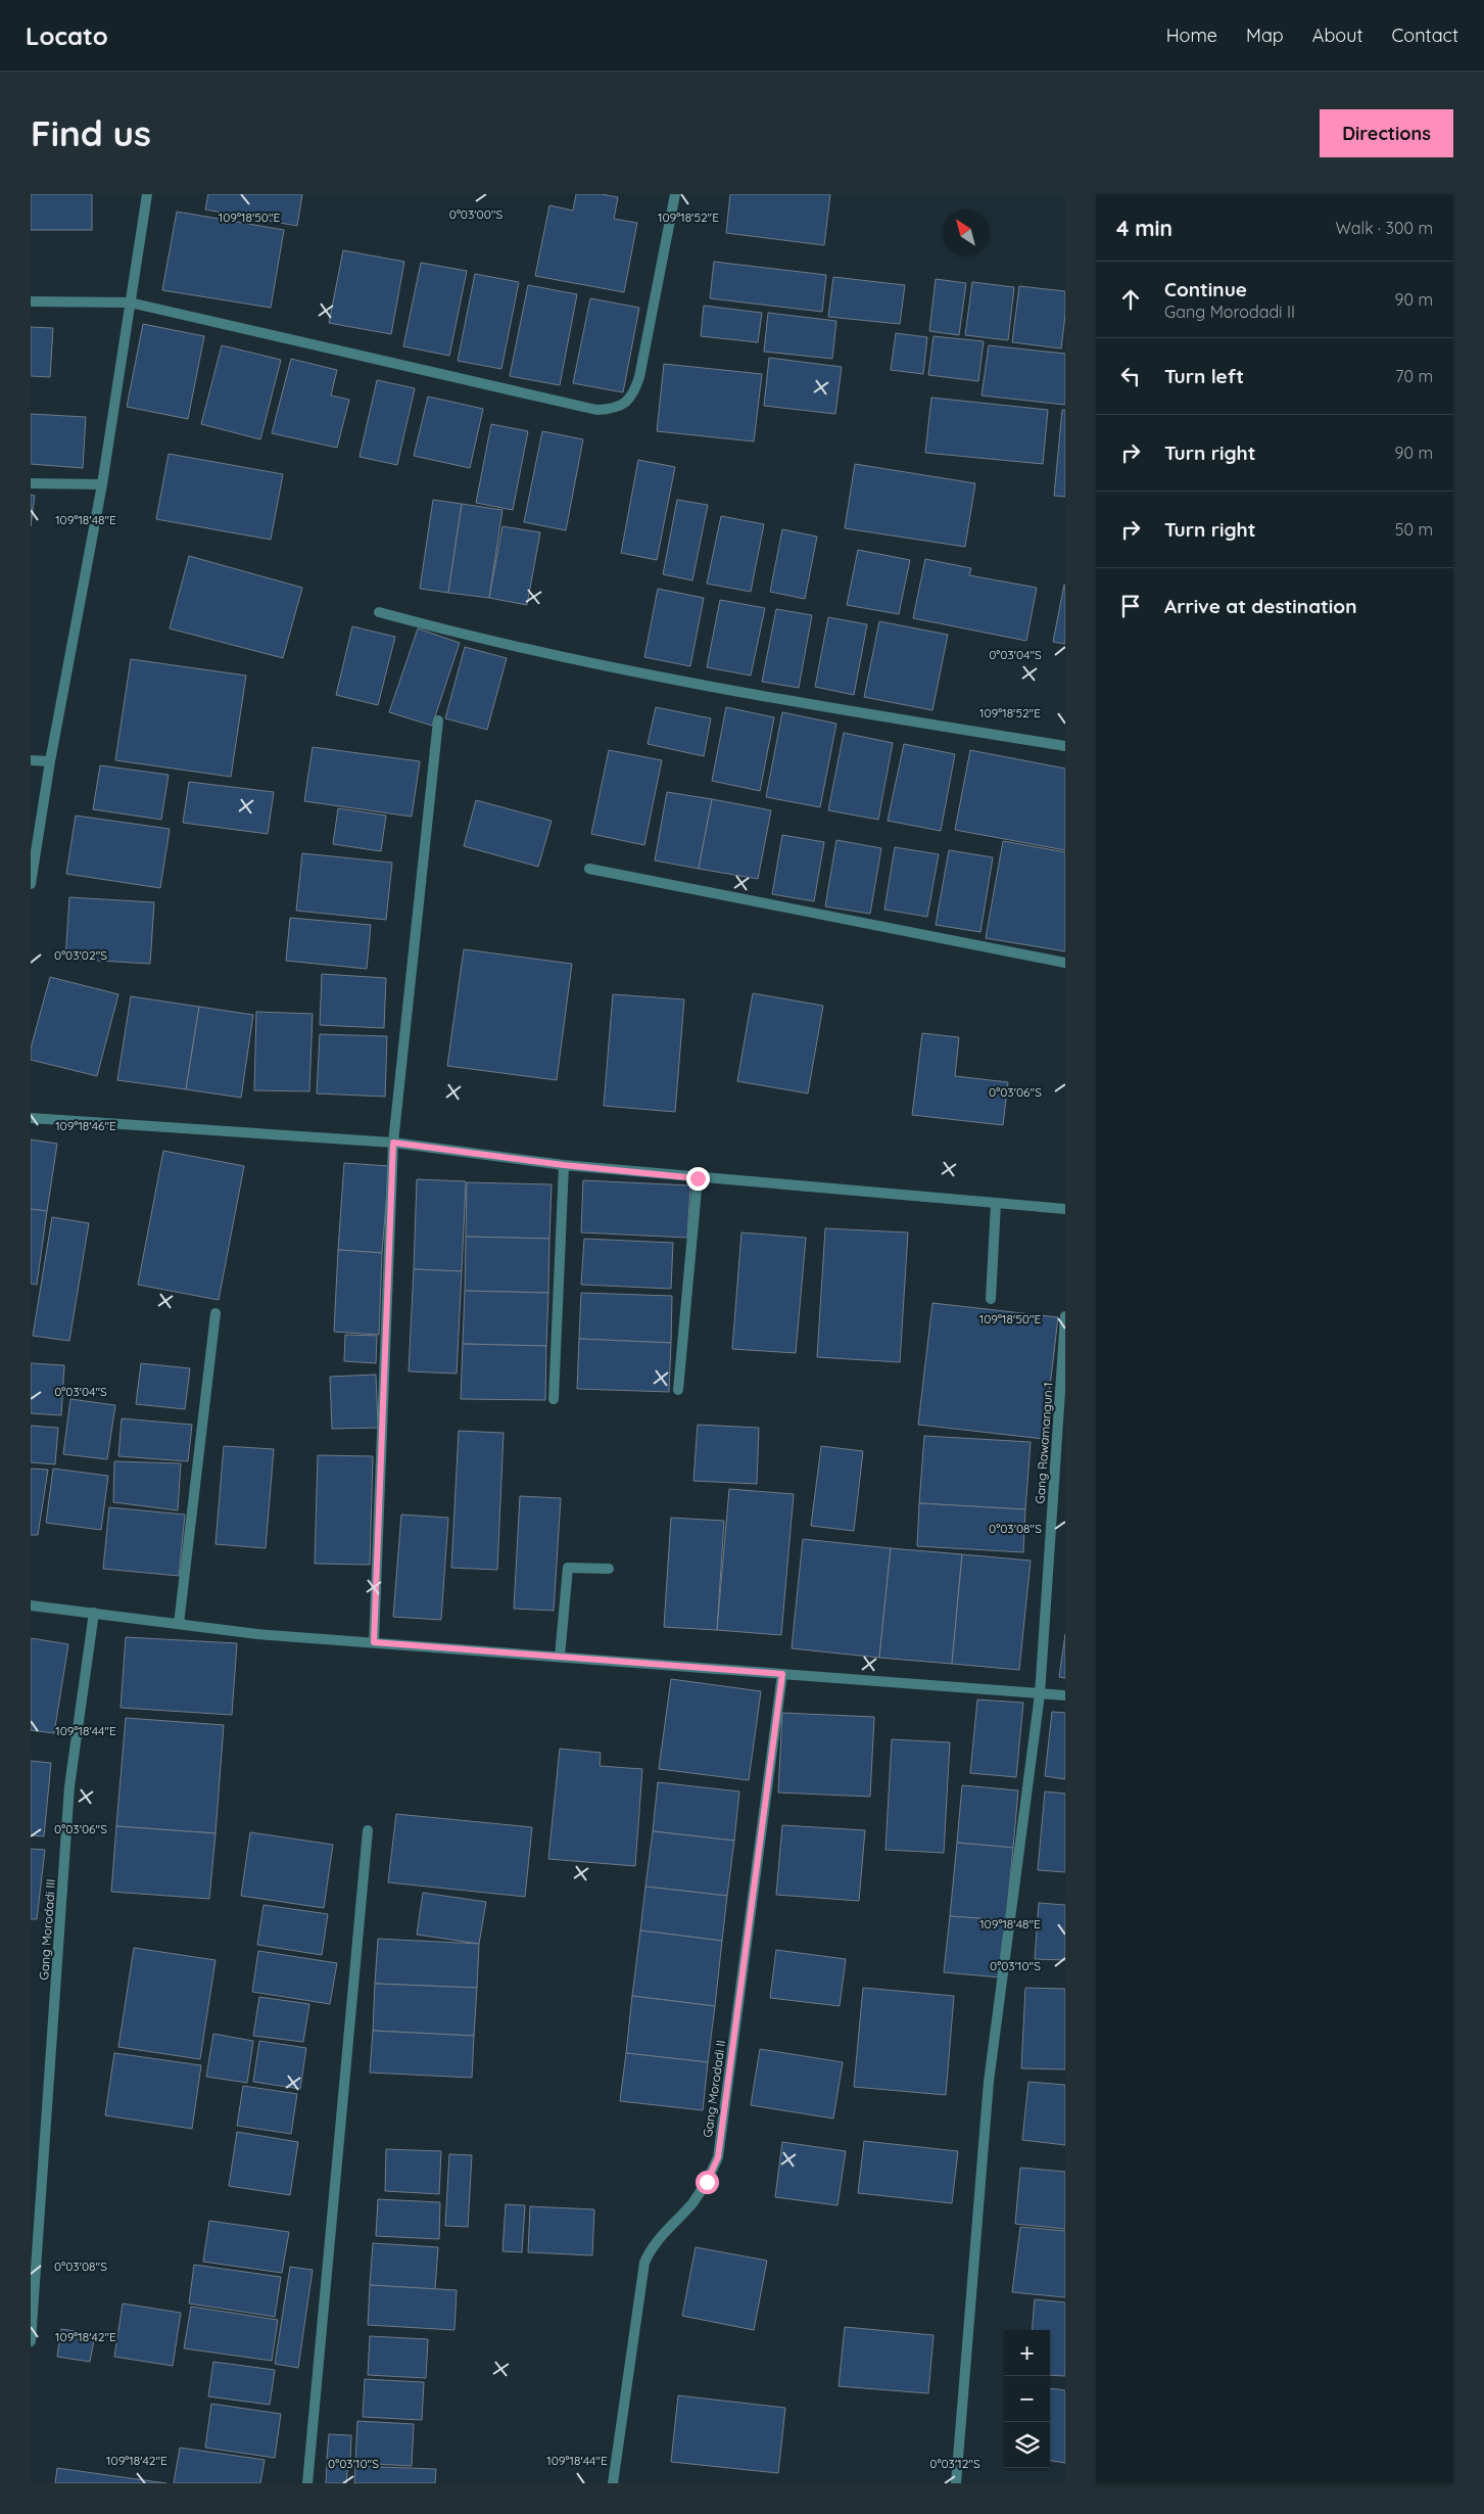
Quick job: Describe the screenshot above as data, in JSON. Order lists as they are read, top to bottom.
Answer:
{
  "streets": {
    "street": ["Gang Rawamangun 1", "Gang Morodadi III", "Gang Morodadi II"]
  },
  "north": "top left",
  "page": {
    "header": "Locato",
    "nav": [
      "Home",
      "Map",
      "About",
      "Contact"
    ],
    "buttons": "Directions",
    "title": "Find us",
    "heading": ["4 min", "Walk · 300 m"],
    "list": [
      ["Continue", "Gang Morodadi II", "90 m"],
      ["Turn left", "70 m"],
      ["Turn right", "90 m"],
      ["Turn right", "50 m"],
      "Arrive at destination"
    ],
    "map_buttons": ["+", "−"]
  },
  "coordinates": [
    "0°03'00\"S",
    "109°18'50\"E",
    "109°18'52\"E",
    "109°18'48\"E",
    "0°03'04\"S",
    "0°03'02\"S",
    "0°03'06\"S",
    "109°18'46\"E",
    "0°03'08\"S",
    "109°18'44\"E",
    "0°03'10\"S",
    "109°18'42\"E",
    "0°03'12\"S"
  ]
}
